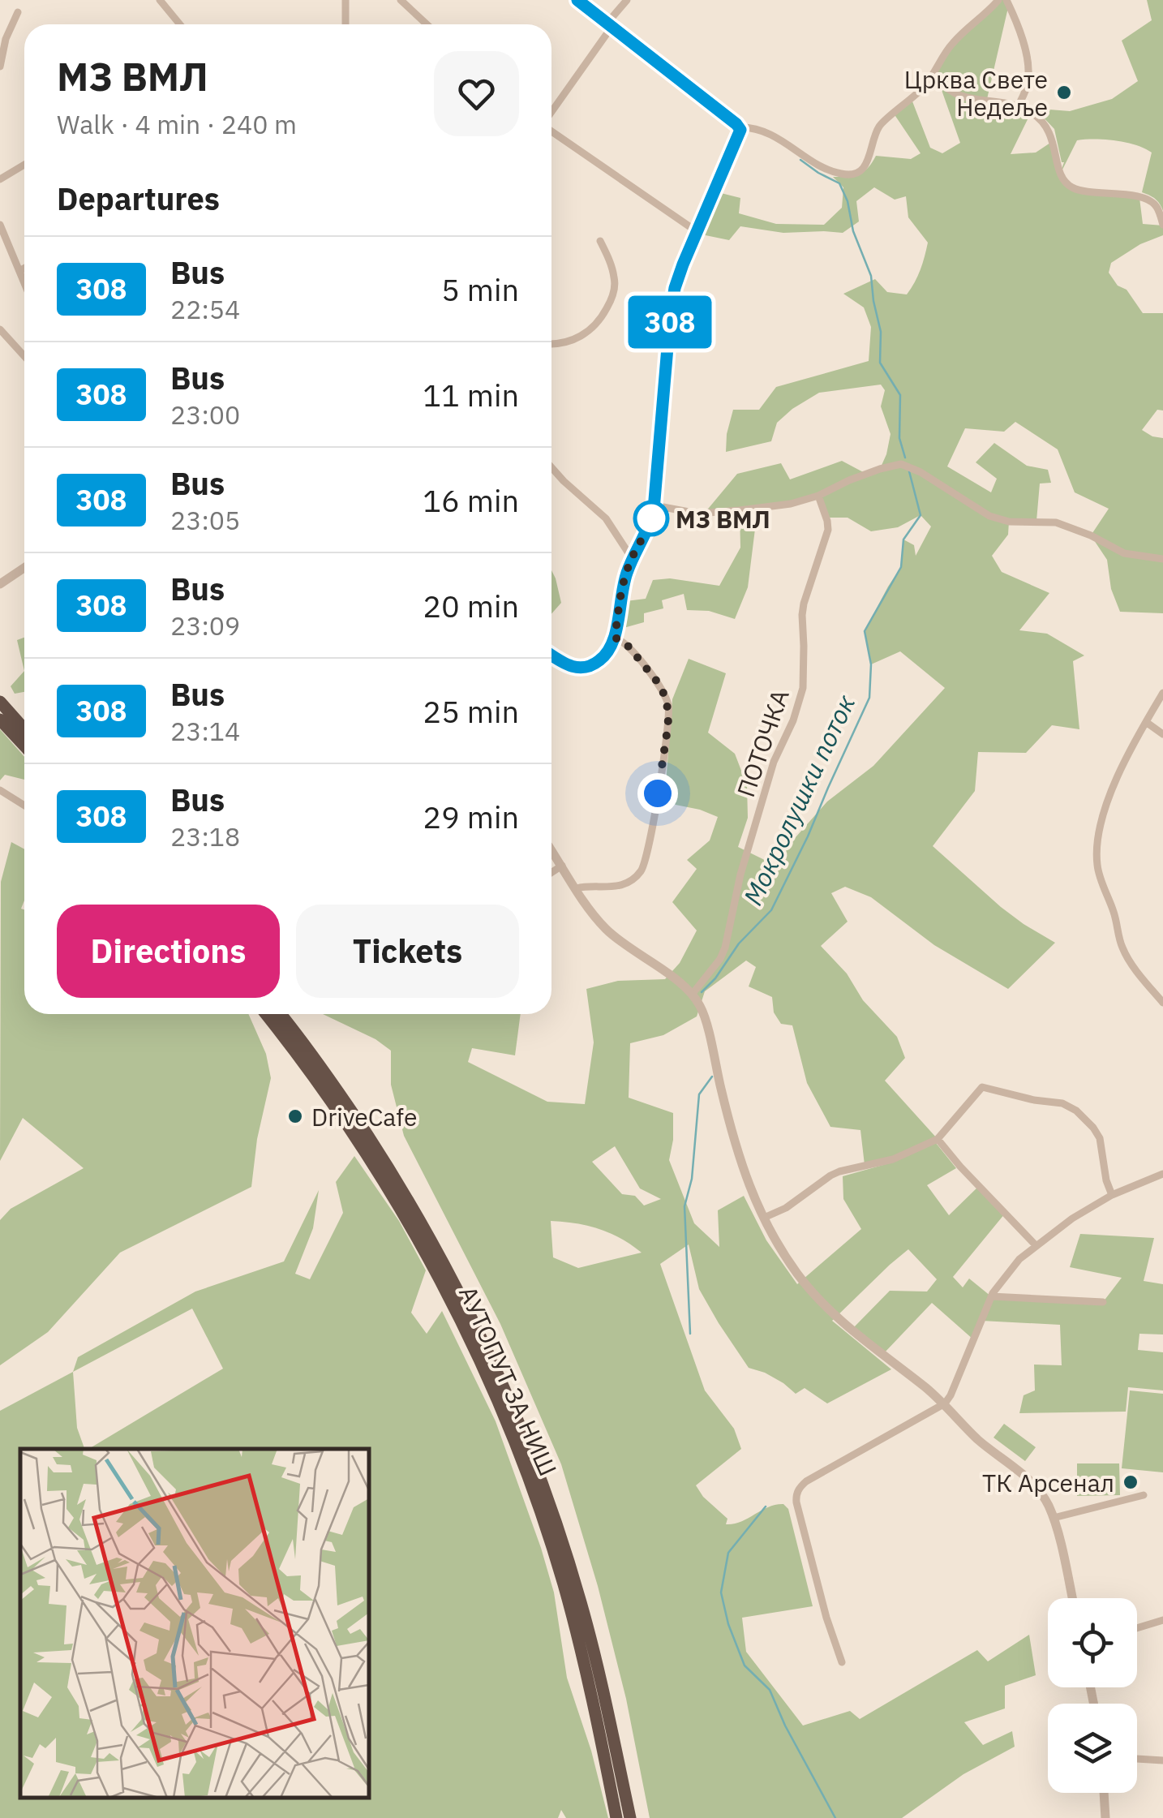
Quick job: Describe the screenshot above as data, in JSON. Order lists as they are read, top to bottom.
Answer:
{
  "streets": {
    "highway": ["АУТОПУТ ЗА НИШ"],
    "street": ["ПОТОЧКА"]
  },
  "water": ["Мокролушки поток"],
  "places": [
    "Црква Свете Недеље",
    "МЗ ВМЛ",
    "DriveCafe",
    "ТК Арсенал"
  ],
  "lines": ["bus line 308"],
  "page": {
    "on_map": "308",
    "heading": [
      ["МЗ ВМЛ", "Walk · 4 min · 240 m"],
      "Departures"
    ],
    "list": [
      {
        "mark": "308",
        "name": "Bus",
        "note": "22:54",
        "value": "5 min"
      },
      {
        "mark": "308",
        "name": "Bus",
        "note": "23:00",
        "value": "11 min"
      },
      {
        "mark": "308",
        "name": "Bus",
        "note": "23:05",
        "value": "16 min"
      },
      {
        "mark": "308",
        "name": "Bus",
        "note": "23:09",
        "value": "20 min"
      },
      {
        "mark": "308",
        "name": "Bus",
        "note": "23:14",
        "value": "25 min"
      },
      {
        "mark": "308",
        "name": "Bus",
        "note": "23:18",
        "value": "29 min"
      }
    ],
    "buttons": ["Directions", "Tickets"]
  }
}
